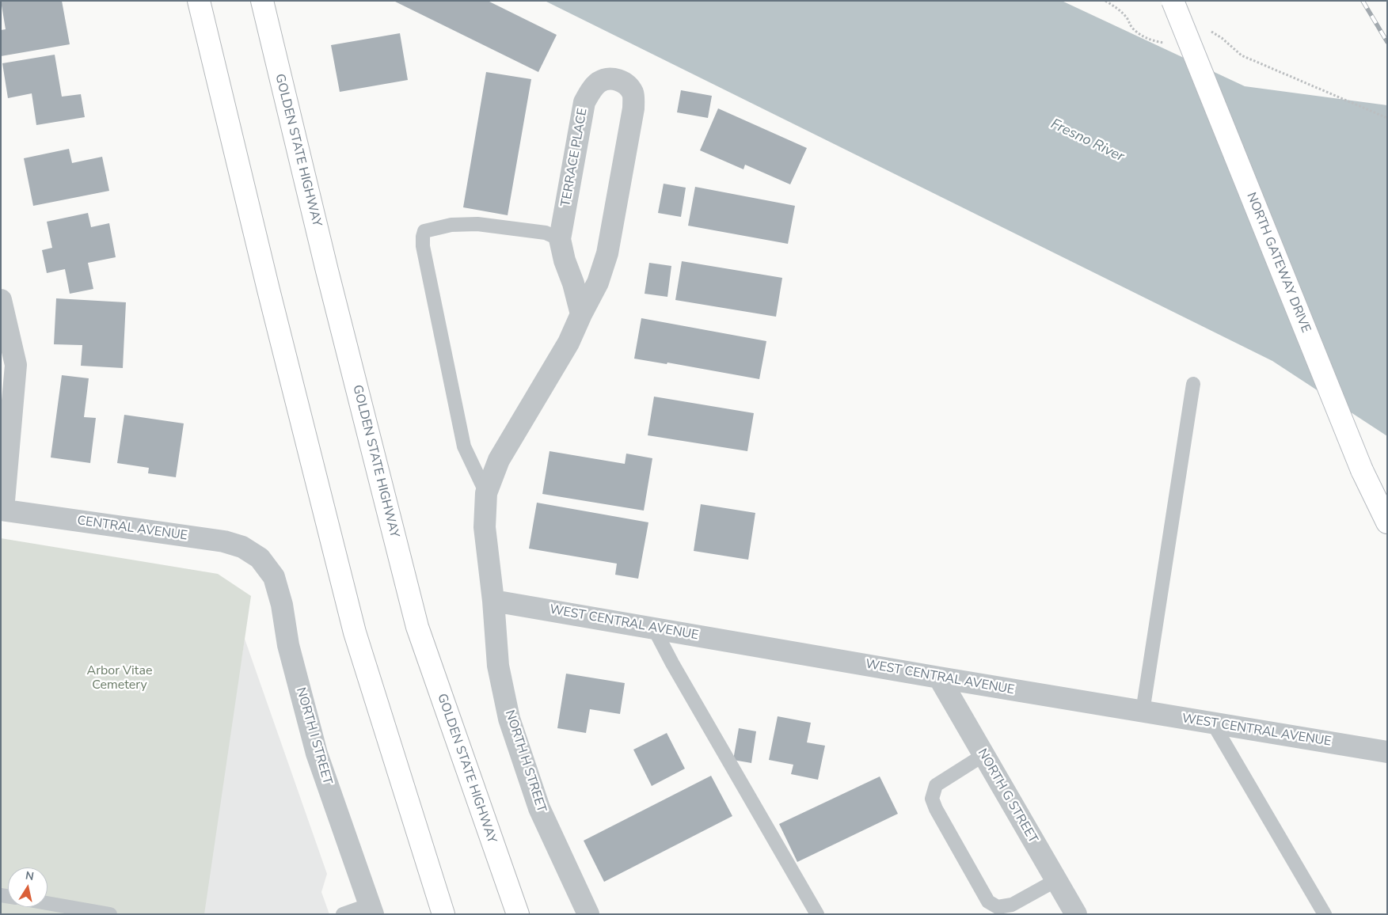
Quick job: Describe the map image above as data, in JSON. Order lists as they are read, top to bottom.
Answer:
{
  "streets": {
    "main road": ["GOLDEN STATE HIGHWAY", "NORTH GATEWAY DRIVE"],
    "street": [
      "TERRACE PLACE",
      "CENTRAL AVENUE",
      "WEST CENTRAL AVENUE",
      "NORTH I STREET",
      "NORTH H STREET",
      "NORTH G STREET"
    ]
  },
  "crossings": [
    ["TERRACE PLACE", "WEST CENTRAL AVENUE"],
    ["TERRACE PLACE", "NORTH H STREET"],
    ["CENTRAL AVENUE", "NORTH I STREET"],
    ["WEST CENTRAL AVENUE", "NORTH H STREET"],
    ["WEST CENTRAL AVENUE", "NORTH G STREET"]
  ],
  "water": ["Fresno River"],
  "parks": ["Arbor Vitae Cemetery"],
  "north": "top"
}
